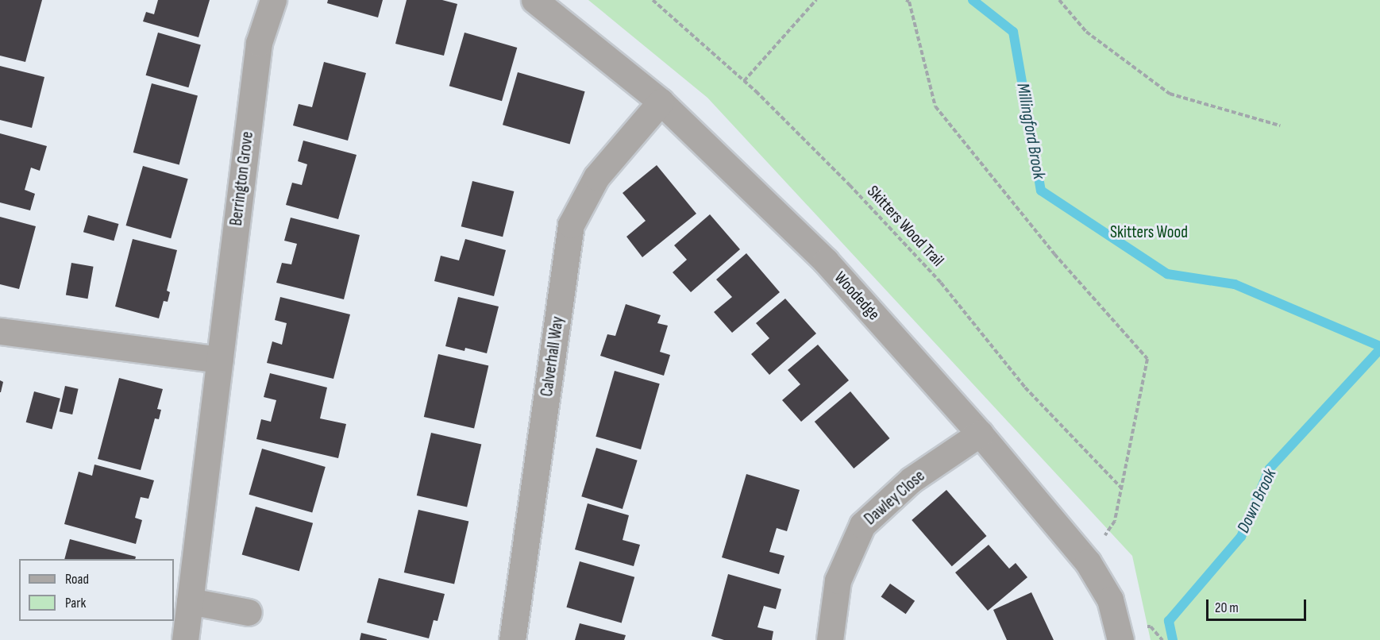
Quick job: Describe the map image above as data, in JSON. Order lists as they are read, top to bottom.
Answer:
{
  "streets": {
    "street": [
      "Berrington Grove",
      "Woodedge",
      "Calverhall Way",
      "Dawley Close"
    ],
    "path": ["Skitters Wood Trail"]
  },
  "crossings": [
    ["Woodedge", "Calverhall Way"],
    ["Woodedge", "Dawley Close"]
  ],
  "water": ["Millingford Brook", "Down Brook"],
  "parks": ["Skitters Wood"],
  "legend": ["Road", "Park"],
  "scale_bar": "20 m"
}
